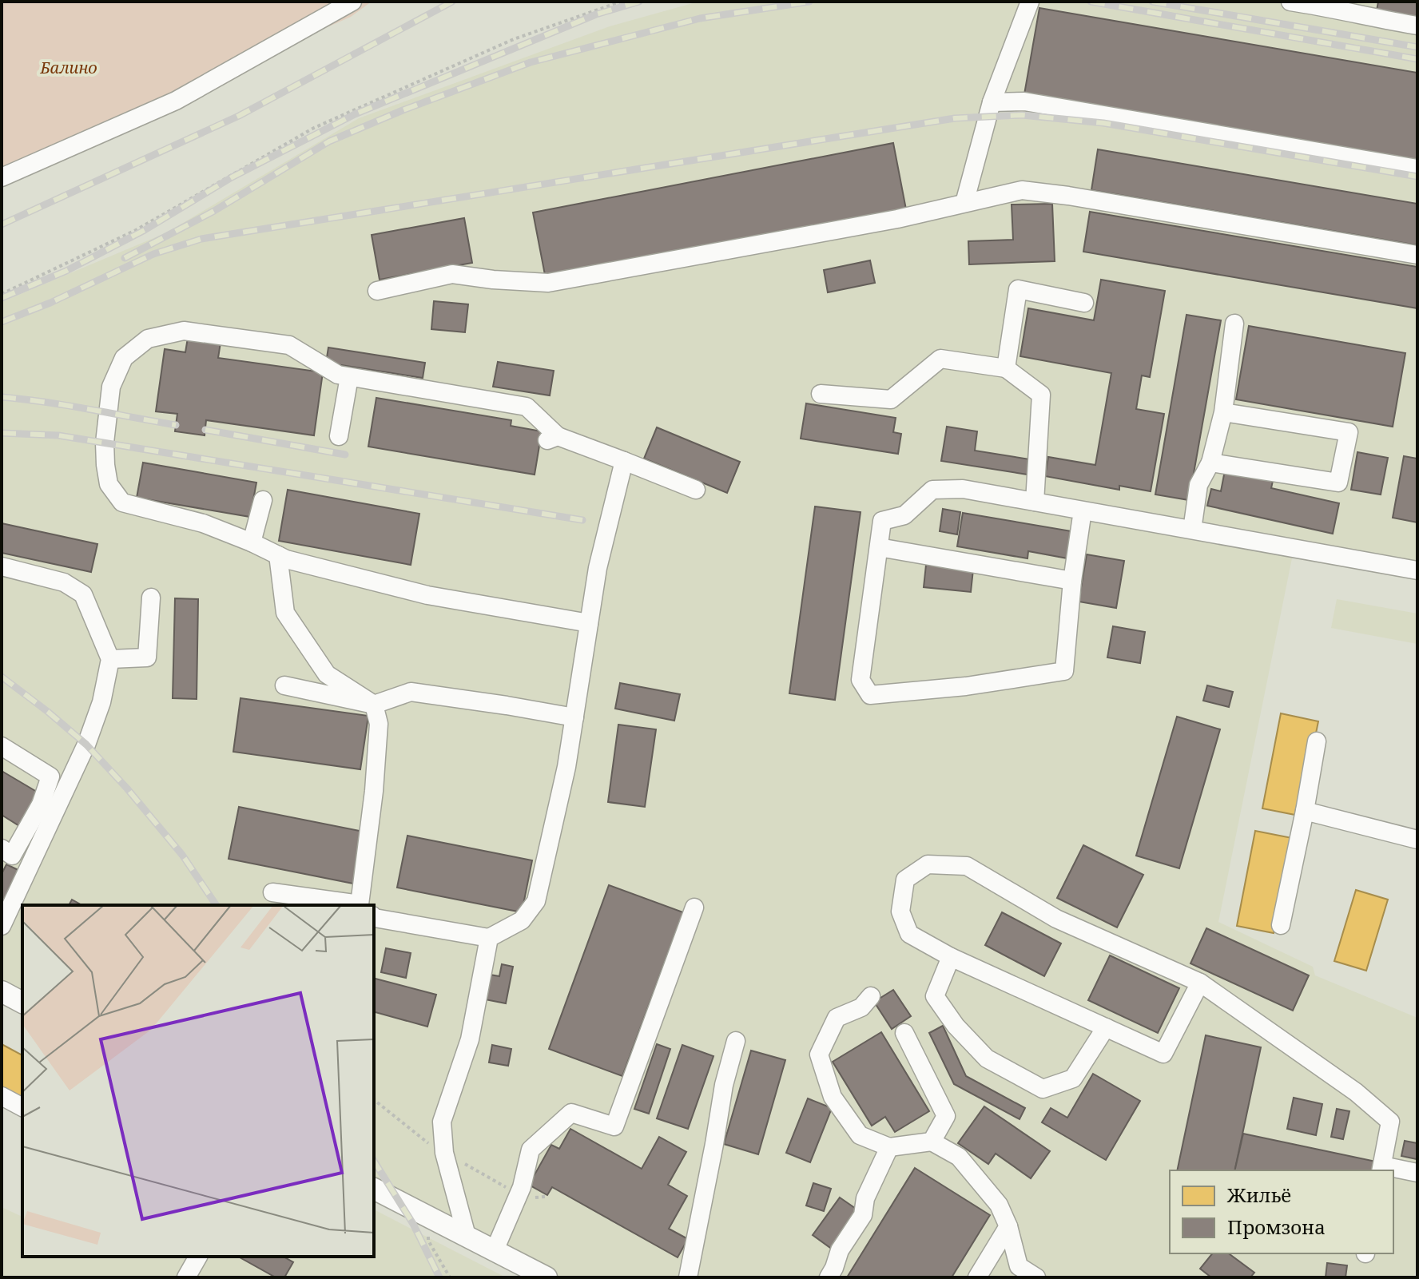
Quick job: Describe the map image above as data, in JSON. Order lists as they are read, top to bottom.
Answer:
{
  "parks": ["Балино"],
  "legend": ["Жильё", "Промзона"]
}
